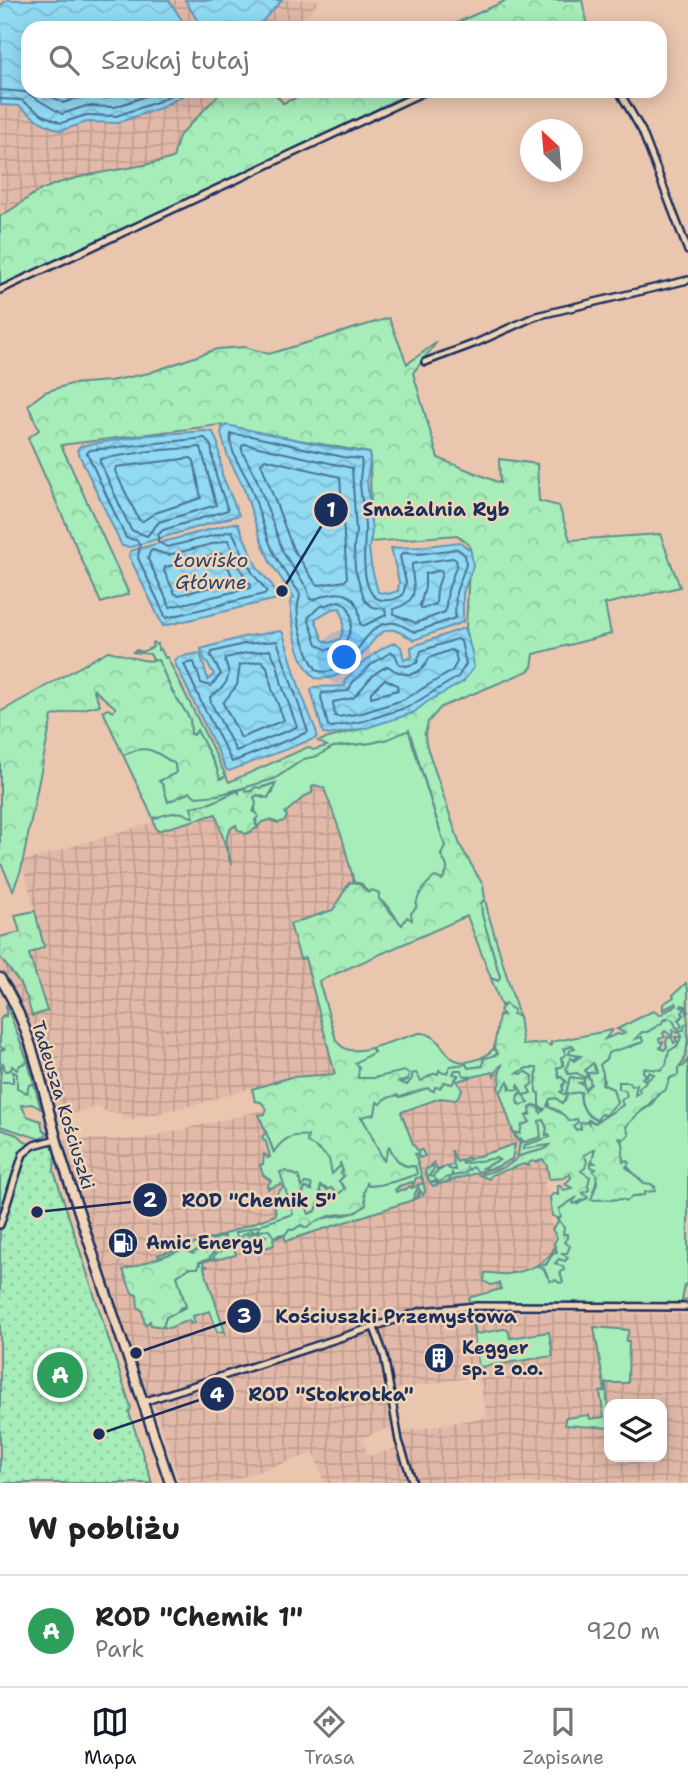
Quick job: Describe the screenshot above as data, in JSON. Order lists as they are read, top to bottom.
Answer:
{
  "streets": {
    "main road": ["Tadeusza Kościuszki"]
  },
  "water": ["Łowisko Główne"],
  "places": {
    "other": [
      "Smażalnia Ryb",
      "ROD \"Chemik 5\"",
      "Kościuszki Przemysłowa",
      "ROD \"Stokrotka\""
    ],
    "fuel station": ["Amic Energy"],
    "building": ["Kegger sp. z o.o."]
  },
  "north": "top left",
  "page": {
    "search": "Szukaj tutaj",
    "pins": "A",
    "heading": "W pobliżu",
    "list": [
      {
        "mark": "A",
        "name": "ROD \"Chemik 1\"",
        "note": "Park",
        "value": "920 m"
      }
    ],
    "nav": ["Mapa", "Trasa", "Zapisane"]
  }
}
